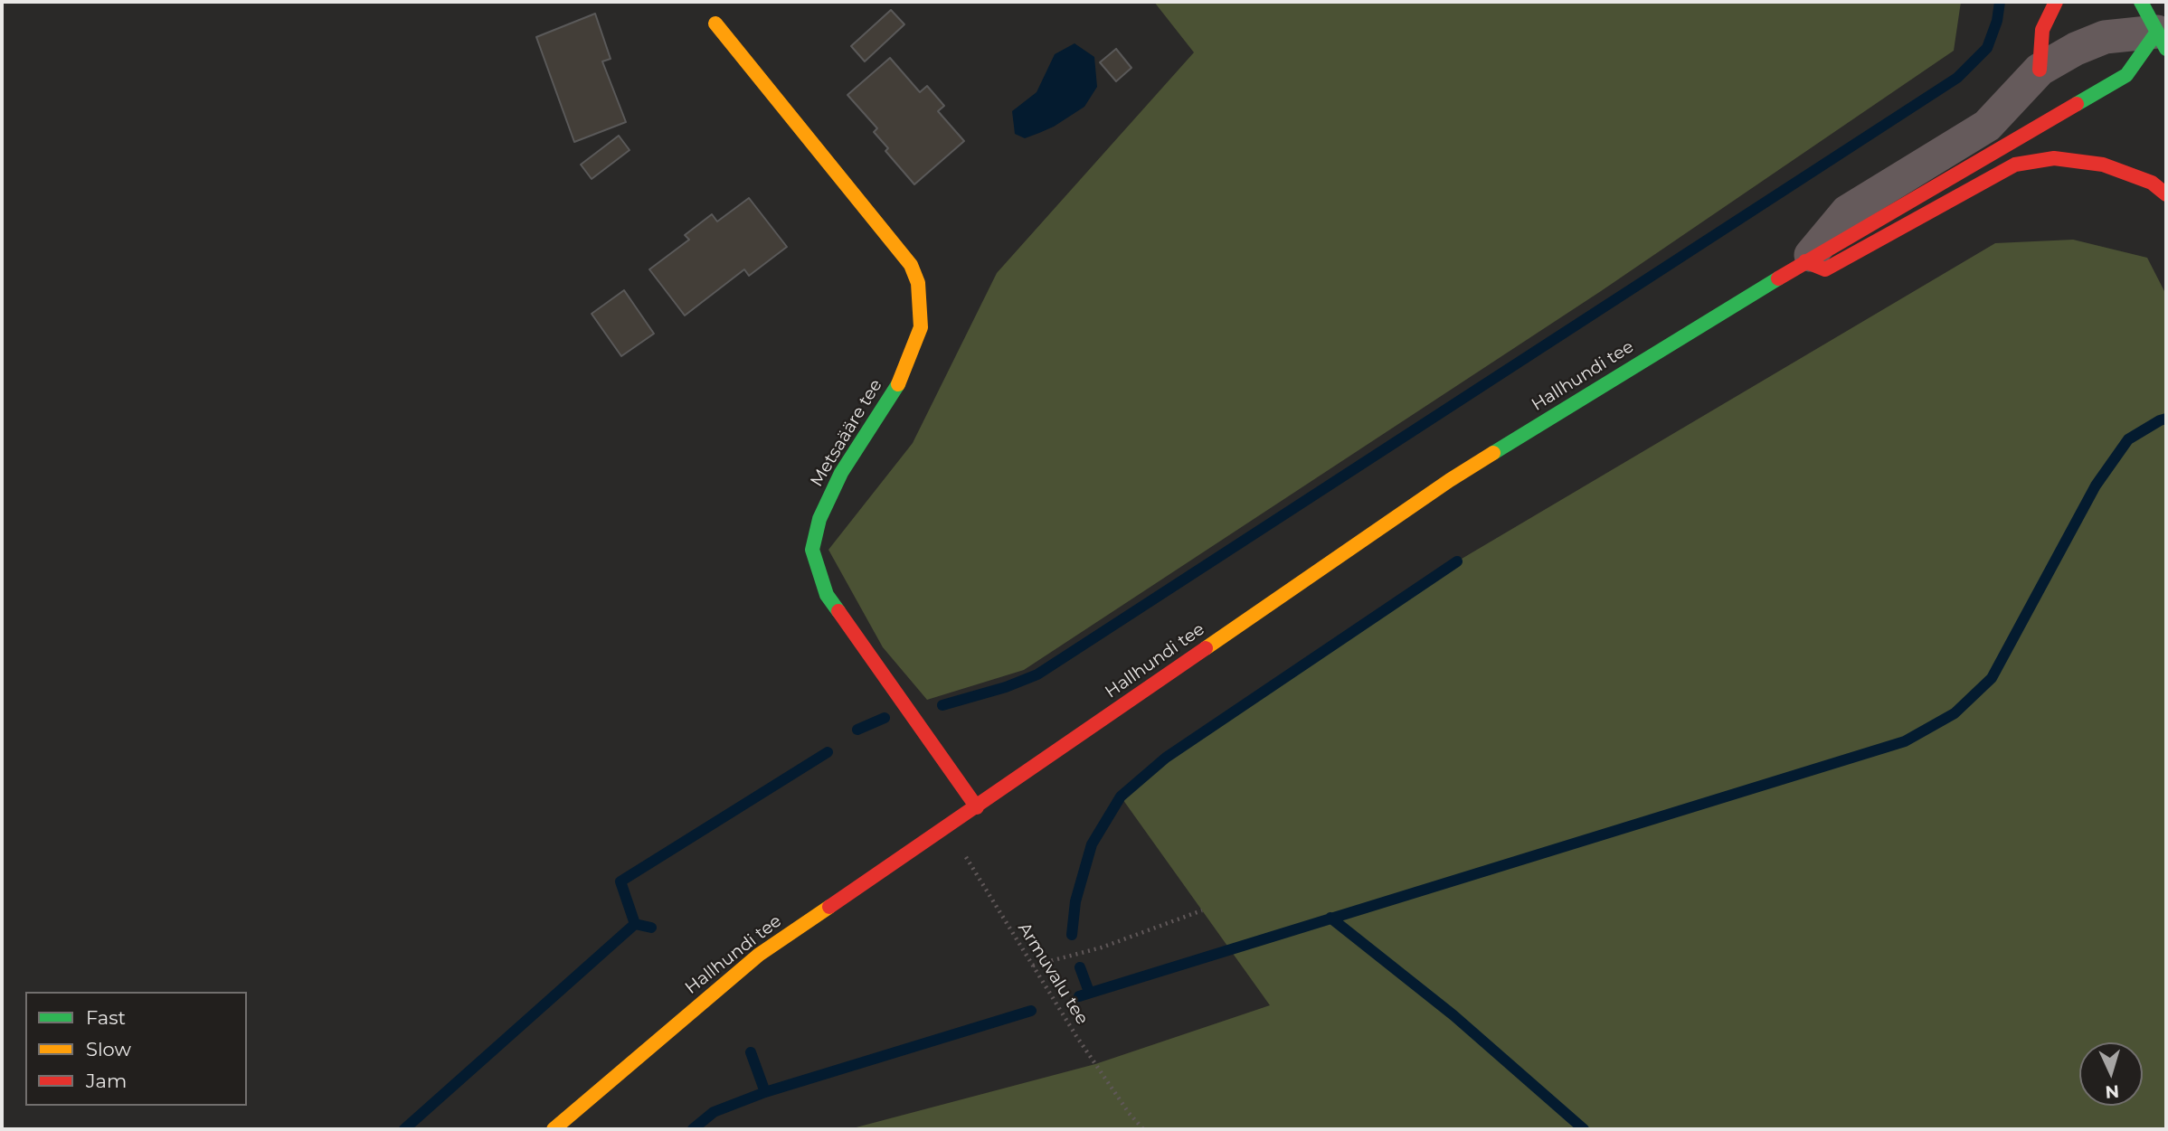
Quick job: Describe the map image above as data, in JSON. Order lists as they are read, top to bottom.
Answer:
{
  "streets": {
    "main road": ["Hallhundi tee", "Metsaääre tee"],
    "path": ["Armuvalu tee"]
  },
  "crossings": [
    ["Hallhundi tee", "Metsaääre tee"],
    ["Hallhundi tee", "Armuvalu tee"]
  ],
  "legend": ["Fast", "Slow", "Jam"],
  "north": "bottom"
}
